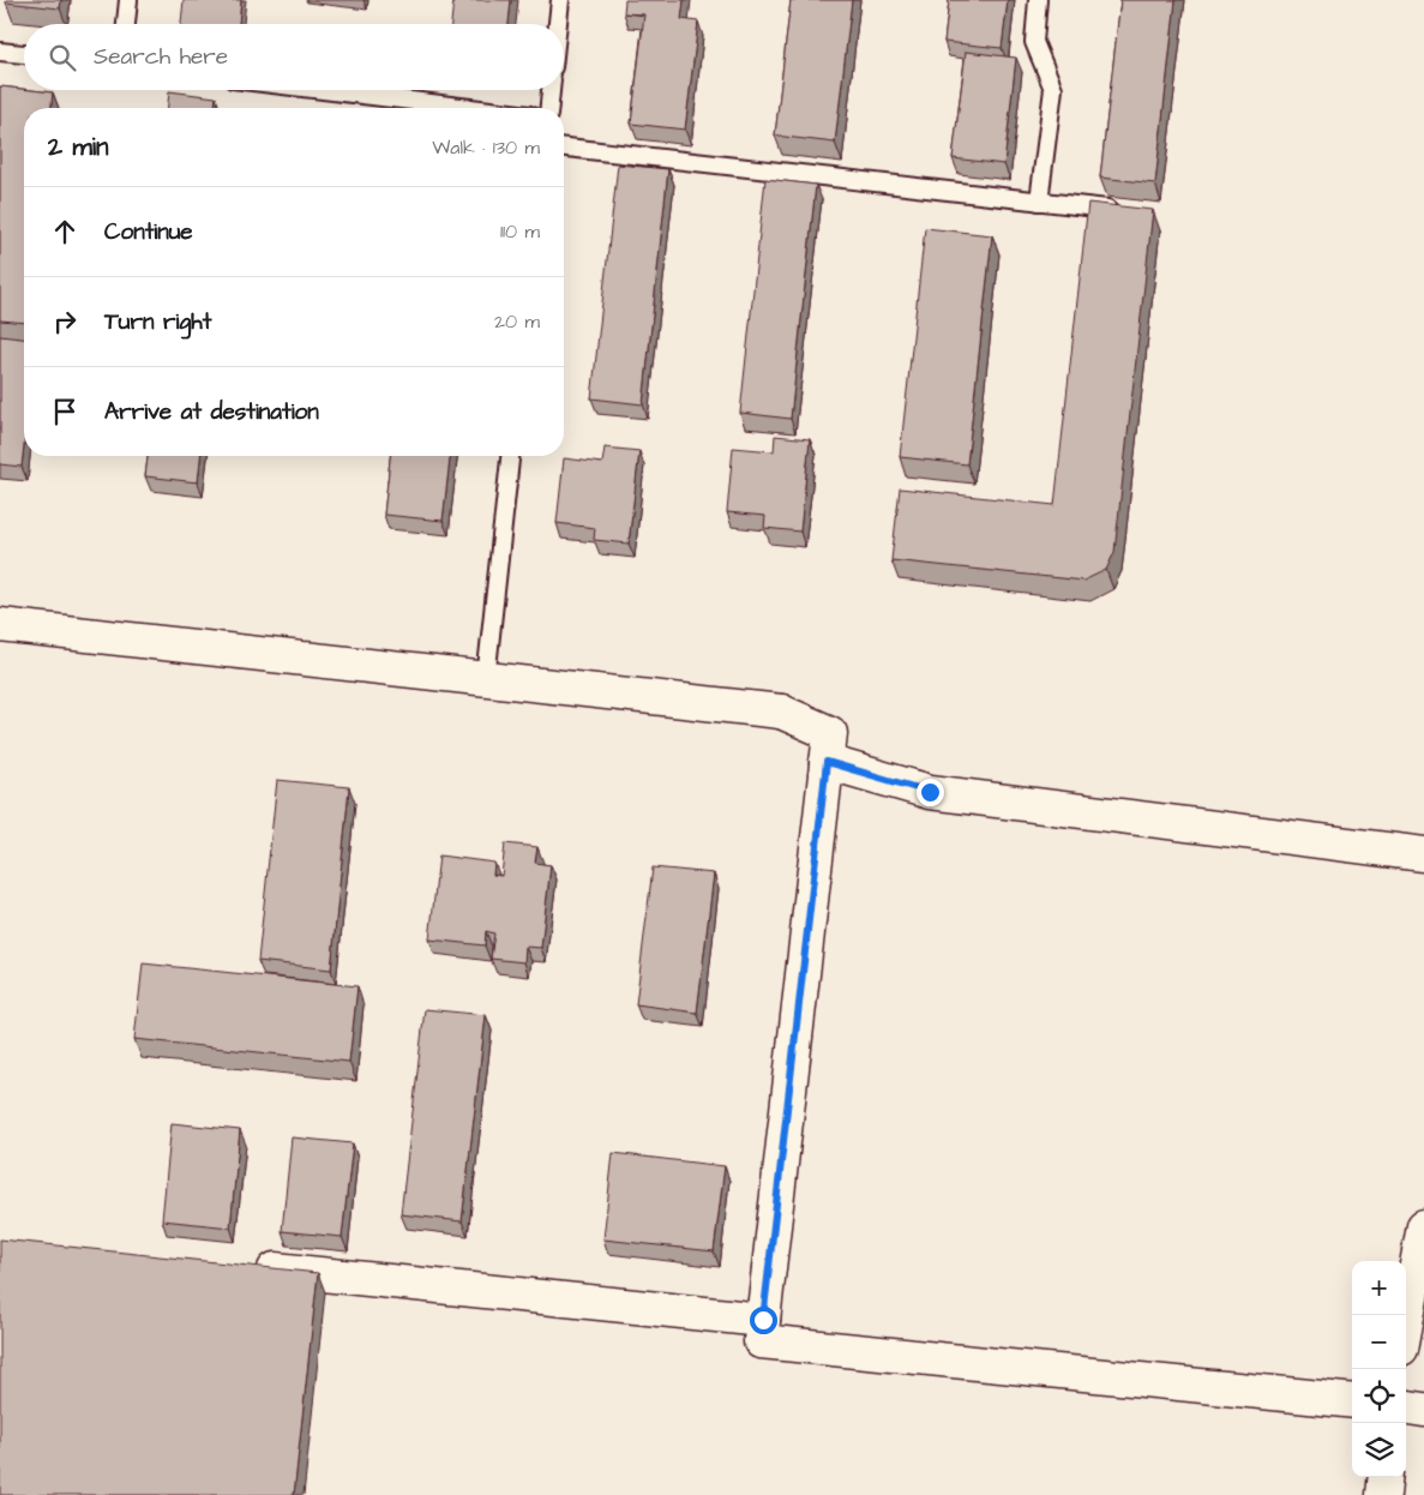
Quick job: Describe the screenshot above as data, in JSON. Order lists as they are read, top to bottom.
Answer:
{
  "page": {
    "search": "Search here",
    "heading": ["2 min", "Walk · 130 m"],
    "list": [
      ["Continue", "110 m"],
      ["Turn right", "20 m"],
      "Arrive at destination"
    ],
    "map_buttons": ["+", "−"]
  }
}
